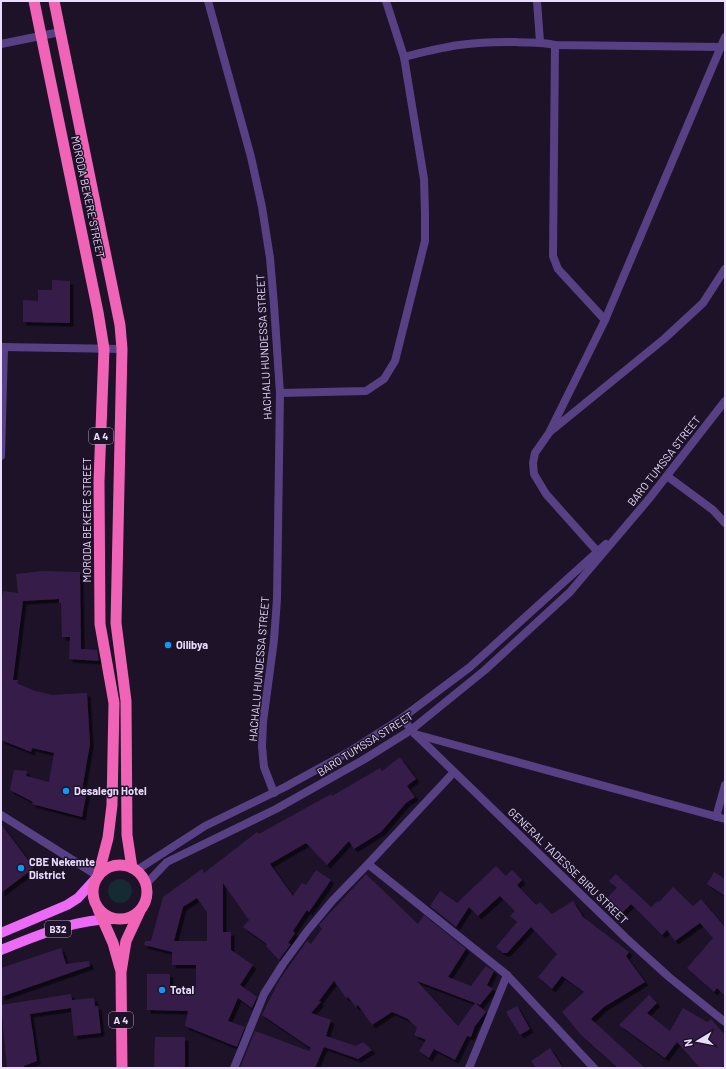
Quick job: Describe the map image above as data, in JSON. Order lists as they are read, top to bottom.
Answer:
{
  "streets": {
    "highway": ["MORODA BEKERE STREET", "A 4", "B32"],
    "street": ["HACHALU HUNDESSA STREET", "BARO TUMSSA STREET", "GENERAL TADESSE BIRU STREET"]
  },
  "crossings": [
    ["MORODA BEKERE STREET", "A 4"],
    ["MORODA BEKERE STREET", "BARO TUMSSA STREET"],
    ["MORODA BEKERE STREET", "B32"],
    ["HACHALU HUNDESSA STREET", "BARO TUMSSA STREET"],
    ["A 4", "BARO TUMSSA STREET"],
    ["A 4", "B32"],
    ["BARO TUMSSA STREET", "GENERAL TADESSE BIRU STREET"],
    ["BARO TUMSSA STREET", "B32"]
  ],
  "places": [
    "Oilibya",
    "Desalegn Hotel",
    "CBE Nekemte District",
    "Total"
  ],
  "north": "left"
}
